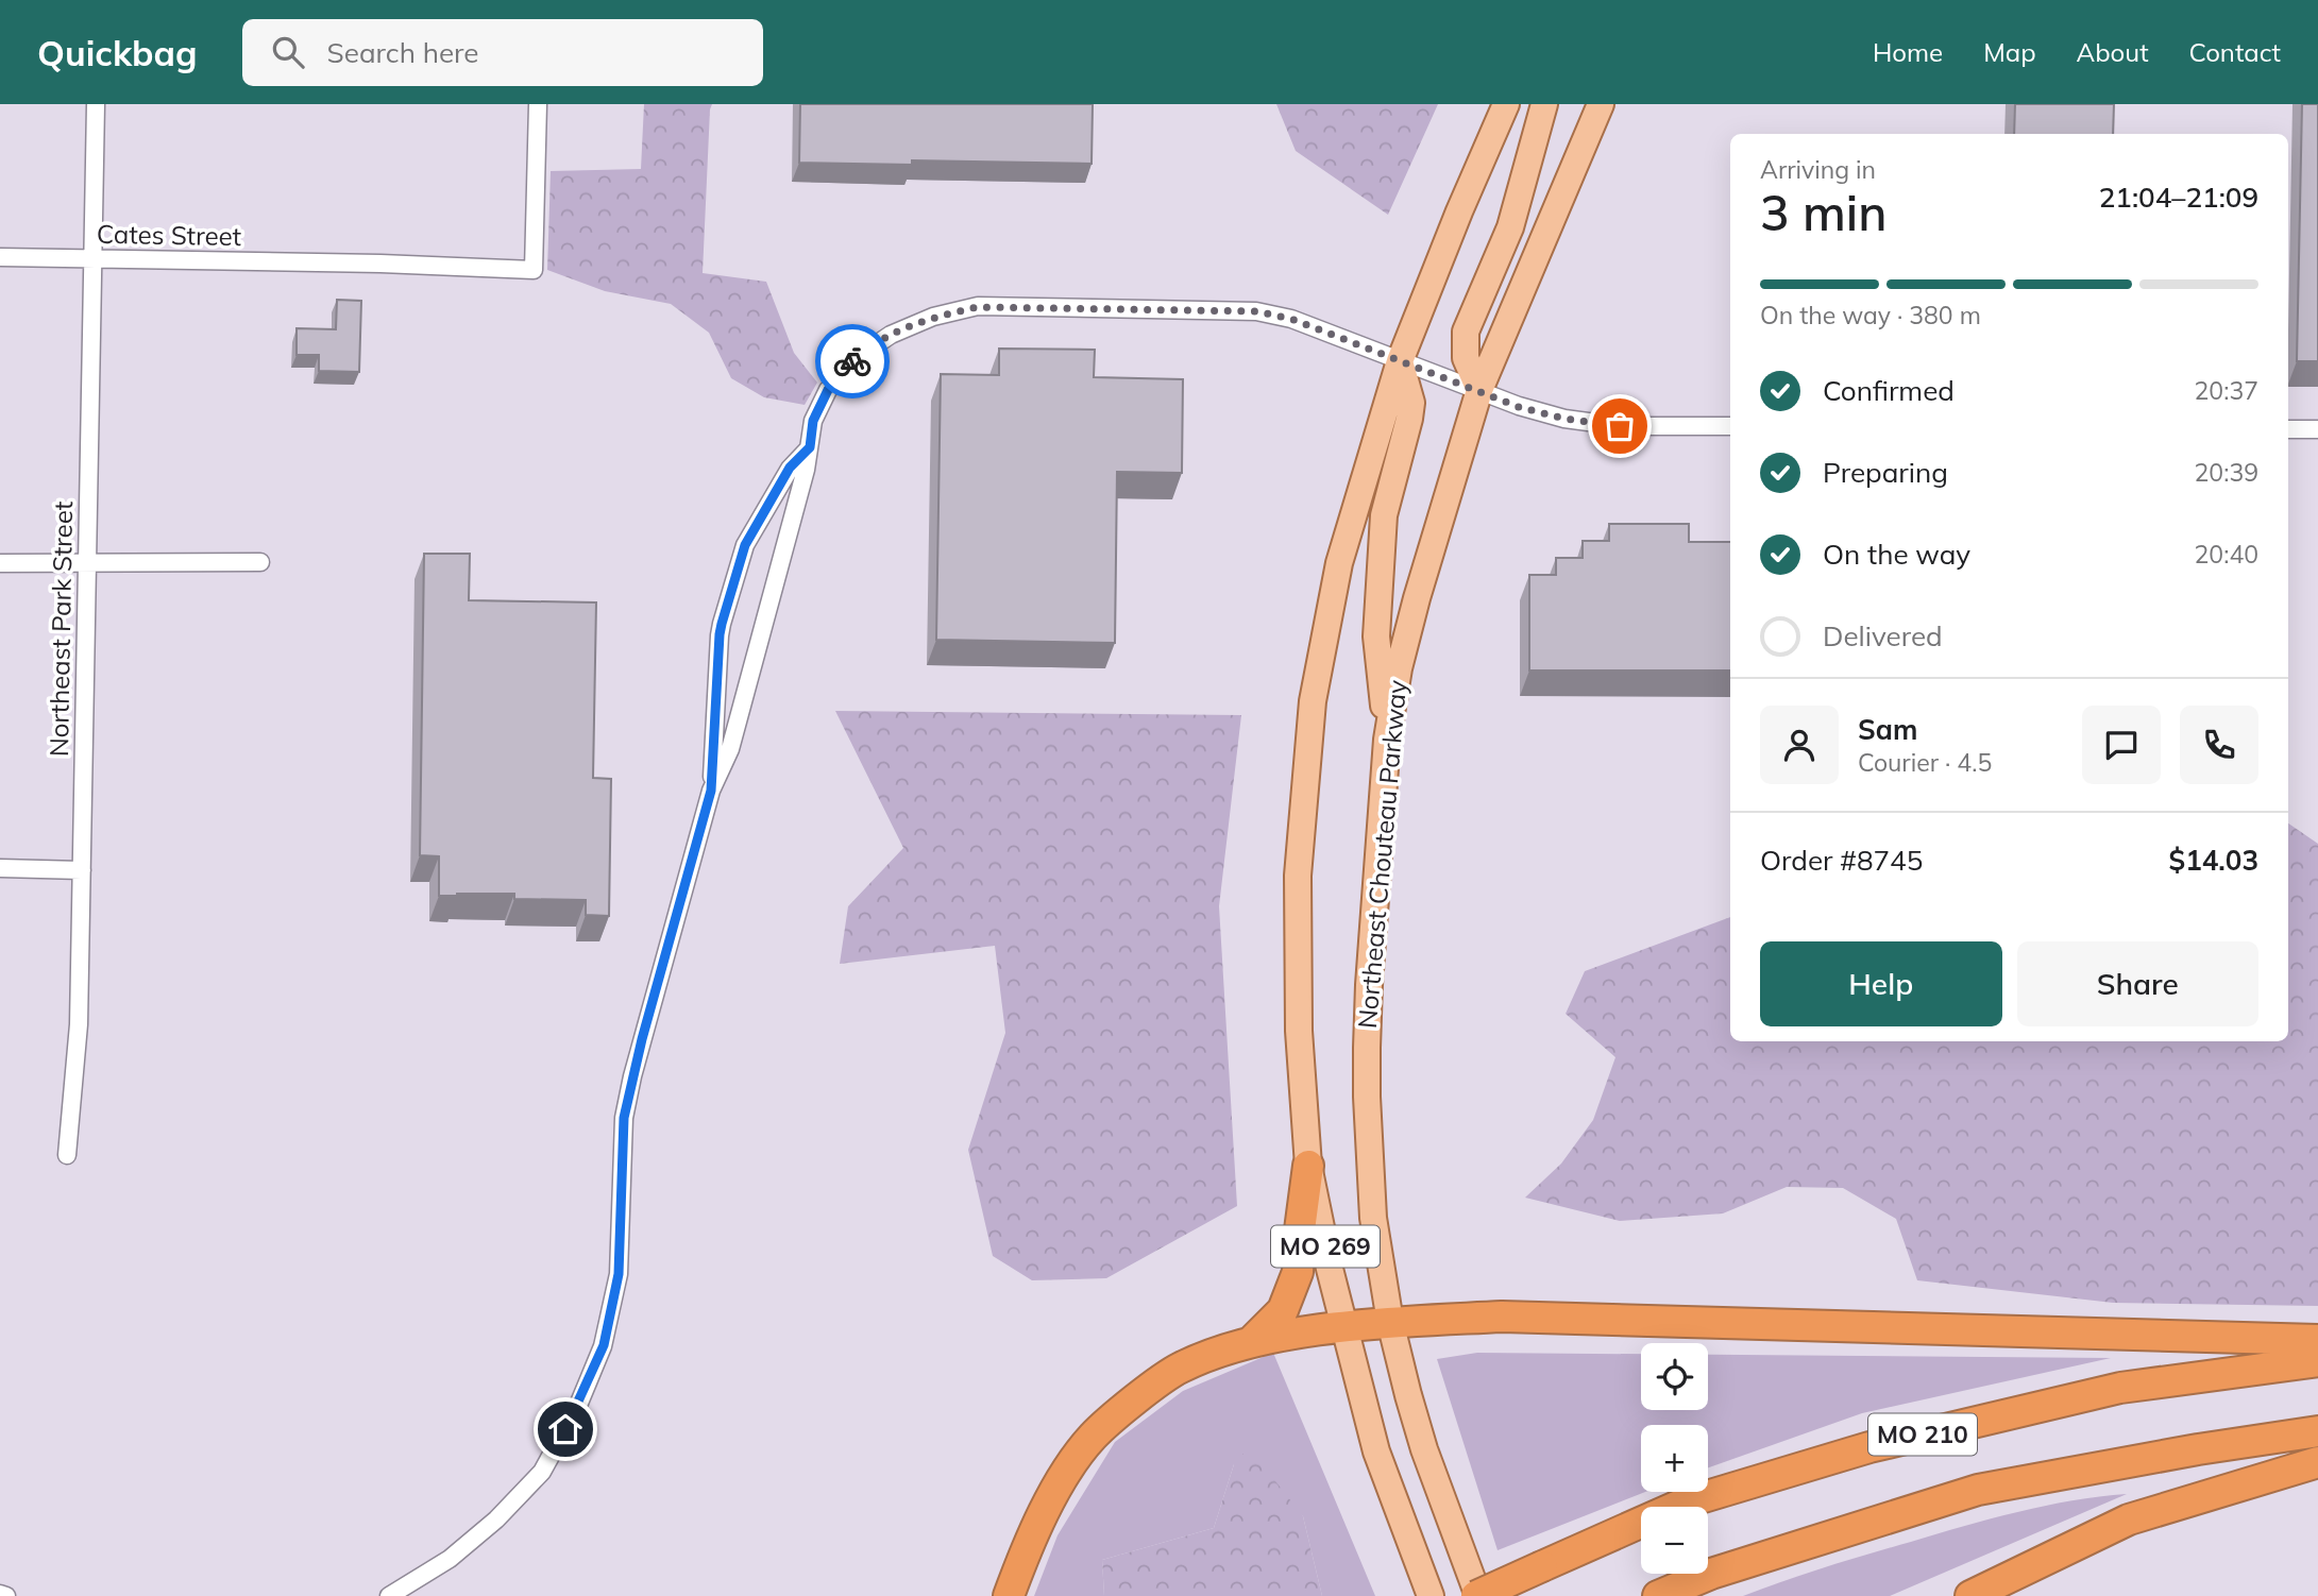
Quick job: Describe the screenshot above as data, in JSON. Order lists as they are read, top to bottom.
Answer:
{
  "streets": {
    "highway": ["MO 210"],
    "main road": ["Northeast Chouteau Parkway", "MO 269"],
    "street": ["Cates Street", "Northeast Park Street"]
  },
  "crossings": [
    ["Cates Street", "Northeast Park Street"],
    ["Northeast Chouteau Parkway", "MO 210"]
  ],
  "page": {
    "header": "Quickbag",
    "search": "Search here",
    "nav": [
      "Home",
      "Map",
      "About",
      "Contact"
    ],
    "heading": ["3 min", "Arriving in", "21:04–21:09"],
    "panel": [
      "Sam",
      "Courier · 4.5",
      "Order #8745",
      "$14.03"
    ],
    "bar": "On the way · 380 m",
    "list": [
      ["Confirmed", "20:37"],
      ["Preparing", "20:39"],
      ["On the way", "20:40"],
      "Delivered"
    ],
    "buttons": ["Help", "Share"],
    "map_buttons": ["+", "−"]
  }
}
